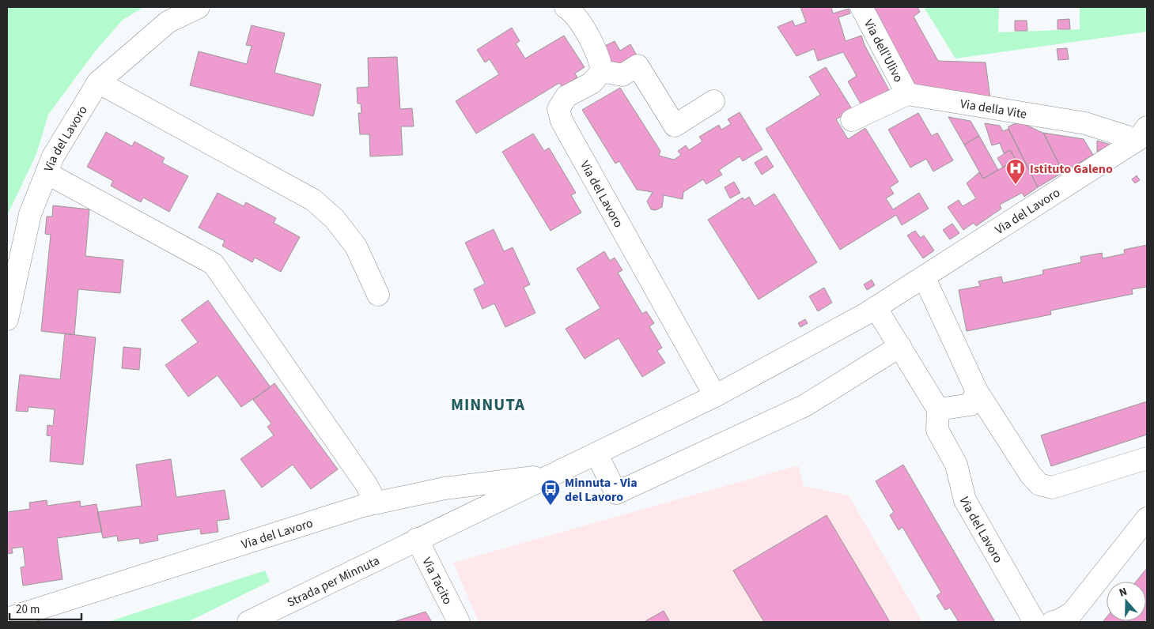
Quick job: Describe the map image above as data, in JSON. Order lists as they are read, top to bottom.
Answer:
{
  "streets": {
    "street": [
      "Via dell'Ulivo",
      "Via della Vite",
      "Via del Lavoro",
      "Strada per Minnuta",
      "Via Tacito"
    ]
  },
  "crossings": [
    ["Via dell'Ulivo", "Via della Vite"],
    ["Via della Vite", "Via del Lavoro"],
    ["Via del Lavoro", "Strada per Minnuta"],
    ["Via del Lavoro", "Via Tacito"],
    ["Strada per Minnuta", "Via Tacito"]
  ],
  "districts": ["MINNUTA"],
  "places": {
    "hospital": ["Istituto Galeno"],
    "bus stop": ["Minnuta - Via del Lavoro"]
  },
  "scale_bar": "20 m",
  "north": "top"
}
